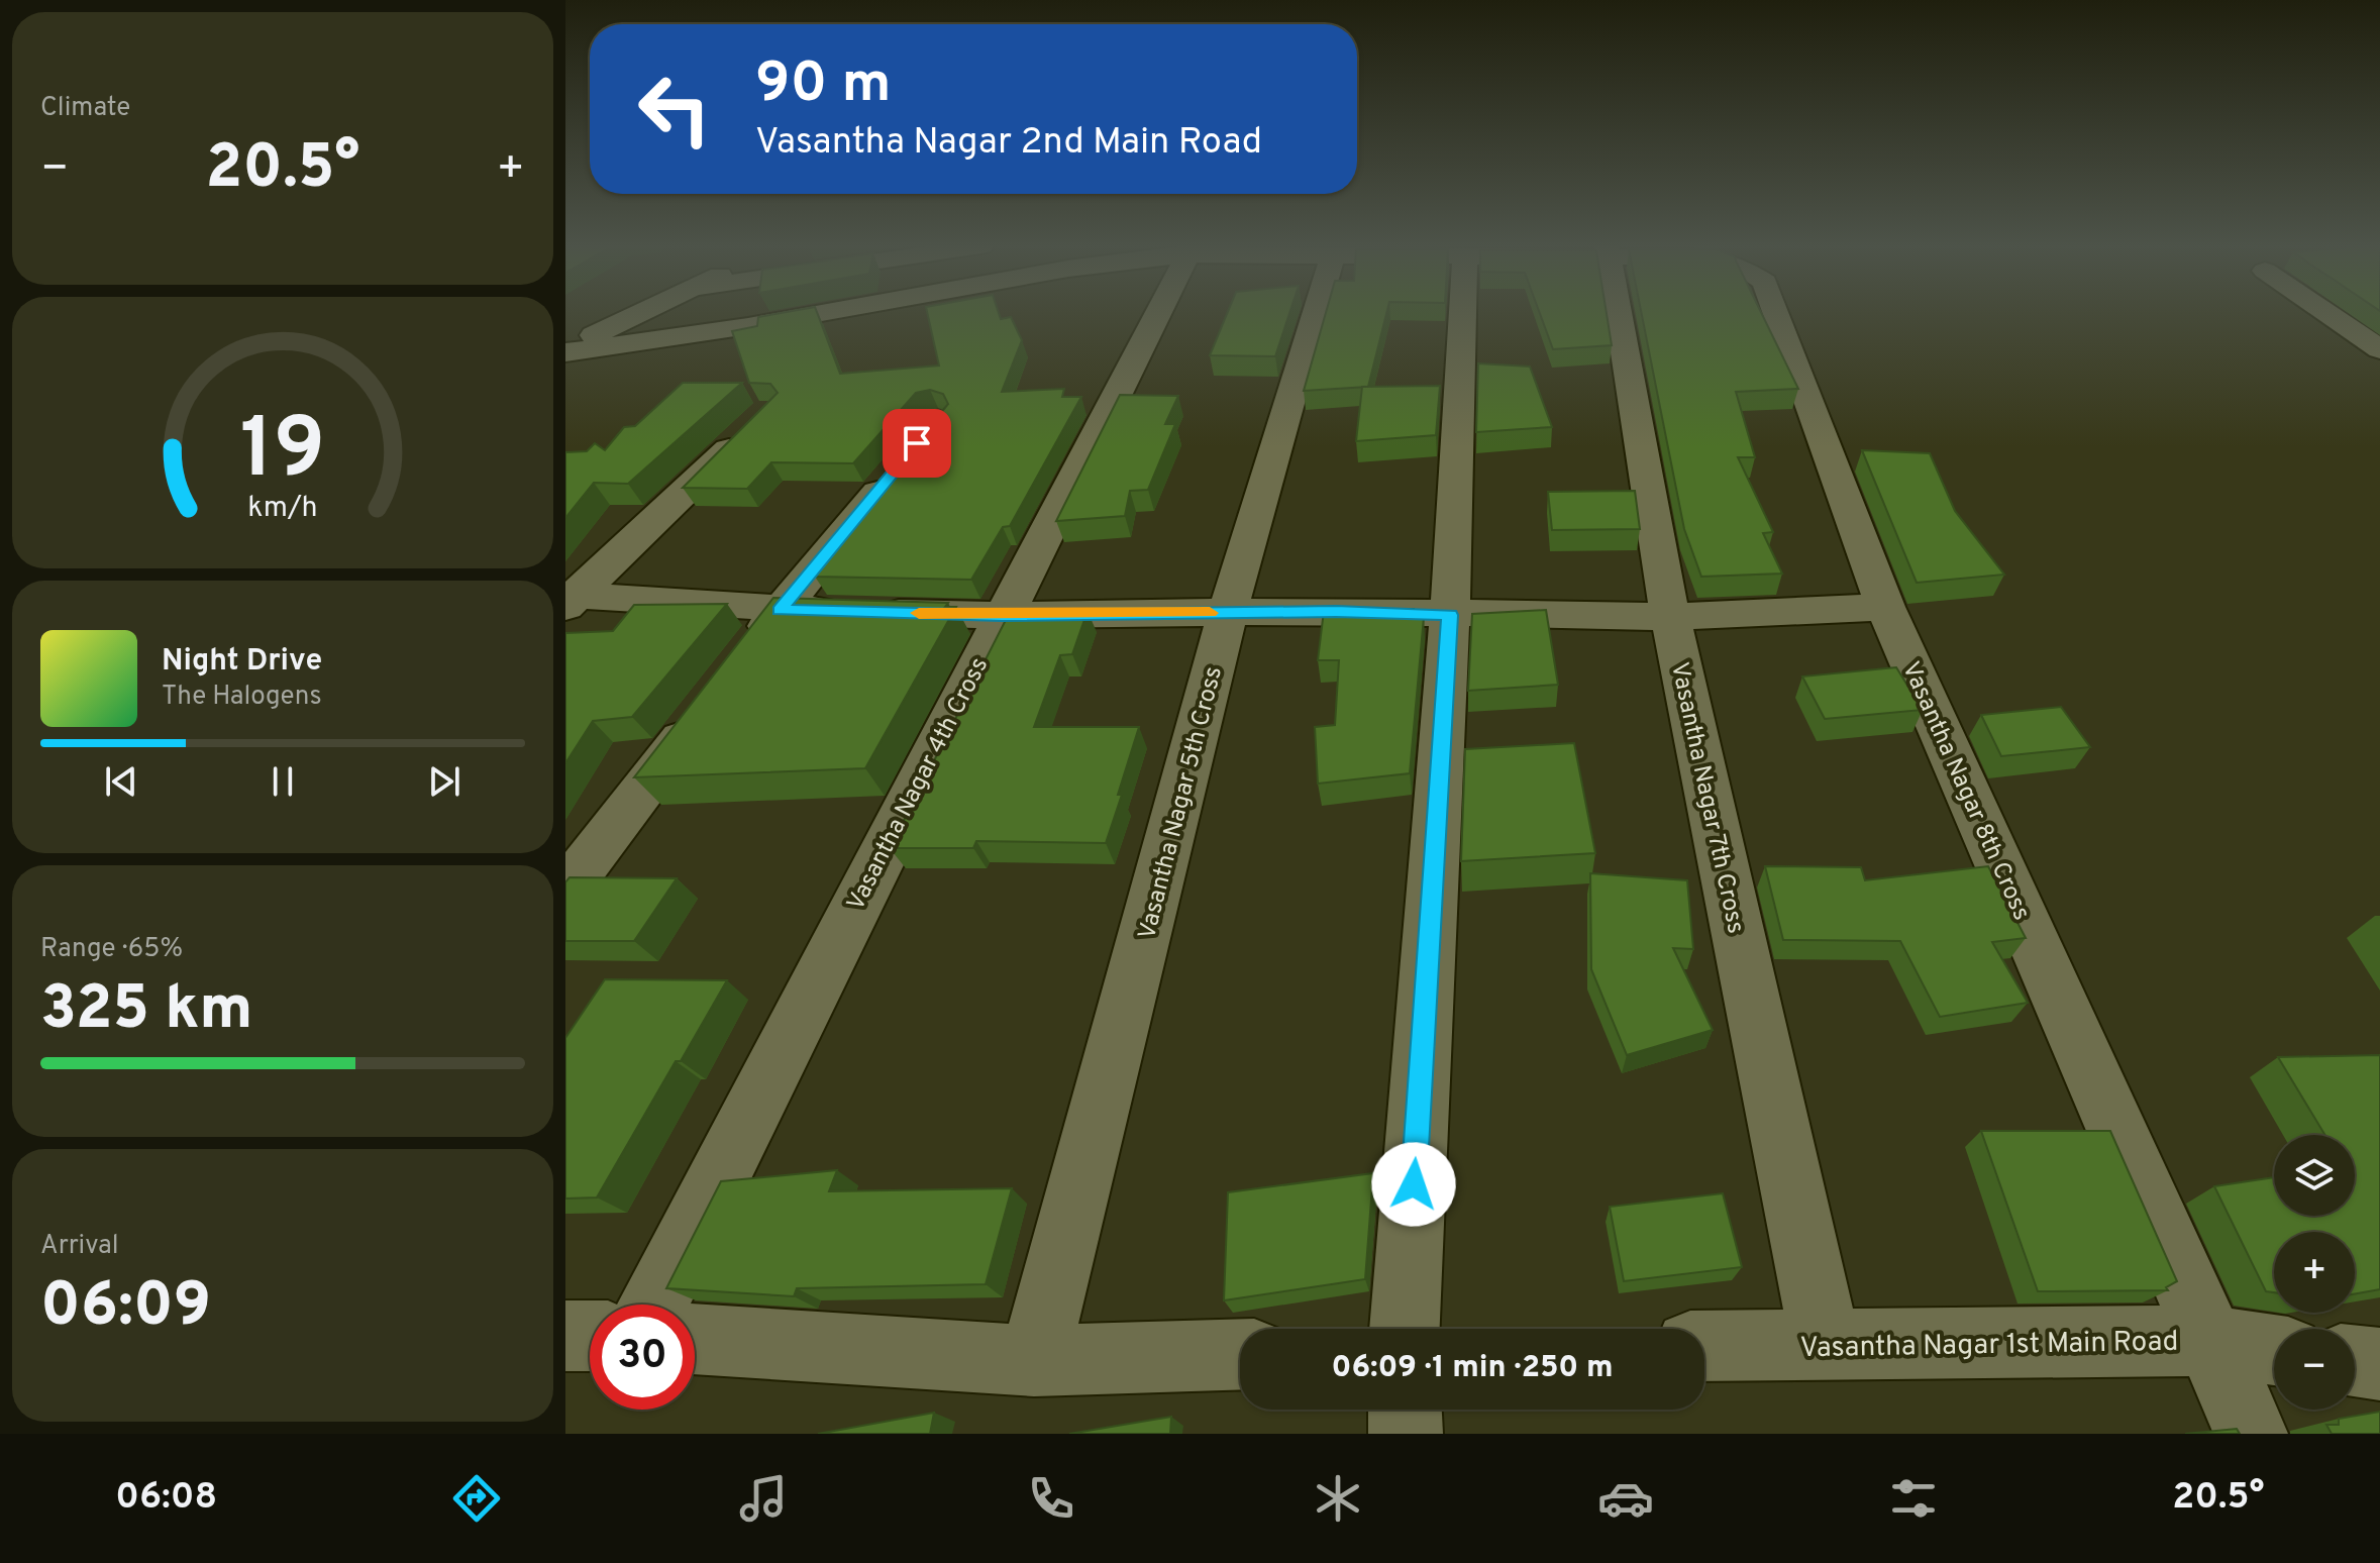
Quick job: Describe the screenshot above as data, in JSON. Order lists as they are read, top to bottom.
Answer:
{
  "streets": {
    "street": [
      "Vasantha Nagar 4th Cross",
      "Vasantha Nagar 8th Cross",
      "Vasantha Nagar 7th Cross",
      "Vasantha Nagar 5th Cross",
      "Vasantha Nagar 1st Main Road"
    ]
  },
  "crossings": [
    ["Vasantha Nagar 8th Cross", "Vasantha Nagar 1st Main Road"],
    ["Vasantha Nagar 7th Cross", "Vasantha Nagar 1st Main Road"]
  ],
  "page": {
    "tile": [
      "Climate",
      ["Range · 65%", "325 km"],
      ["Arrival", "06:09"]
    ],
    "turn": ["90 m", "Vasantha Nagar 2nd Main Road"],
    "heat": ["−", "20.5°", "+"],
    "song": ["Night Drive", "The Halogens"],
    "map_buttons": ["+", "−"],
    "limit": "30",
    "trip": "06:09 · 1 min · 250 m",
    "tabs": ["06:08", "20.5°"],
    "gauge": ["19", "km/h"]
  }
}
